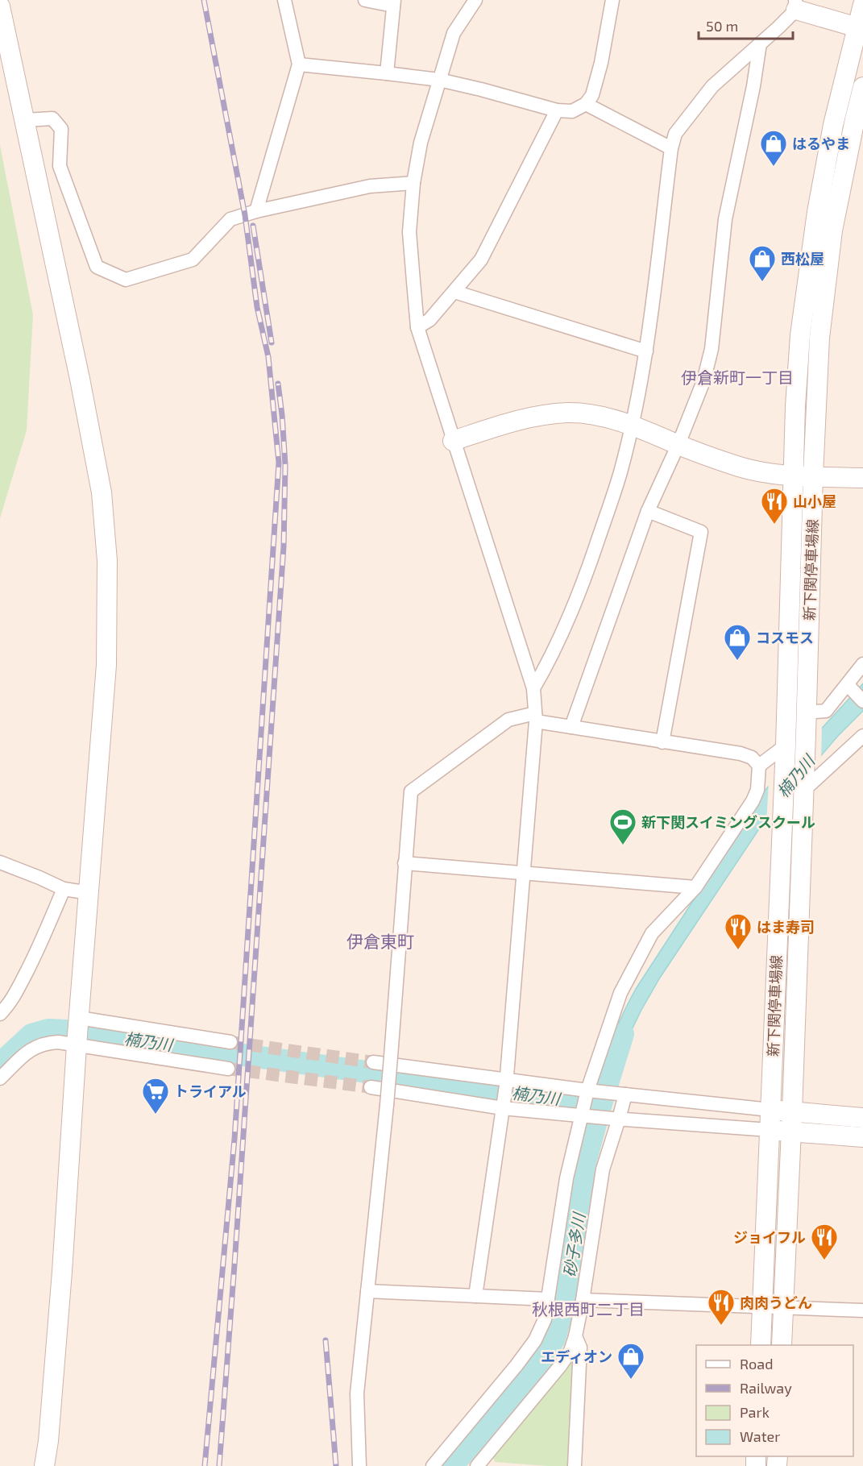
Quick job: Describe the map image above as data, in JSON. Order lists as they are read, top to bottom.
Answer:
{
  "streets": {
    "main road": ["新下関停車場線"]
  },
  "districts": ["伊倉新町一丁目", "伊倉東町", "秋根西町二丁目"],
  "water": ["楠乃川", "砂子多川"],
  "places": {
    "shop": [
      "はるやま",
      "西松屋",
      "コスモス",
      "エディオン"
    ],
    "restaurant": [
      "山小屋",
      "はま寿司",
      "ジョイフル",
      "肉肉うどん"
    ],
    "sports": ["新下関スイミングスクール"],
    "supermarket": ["トライアル"]
  },
  "legend": [
    "Road",
    "Railway",
    "Park",
    "Water"
  ],
  "scale_bar": "50 m"
}
